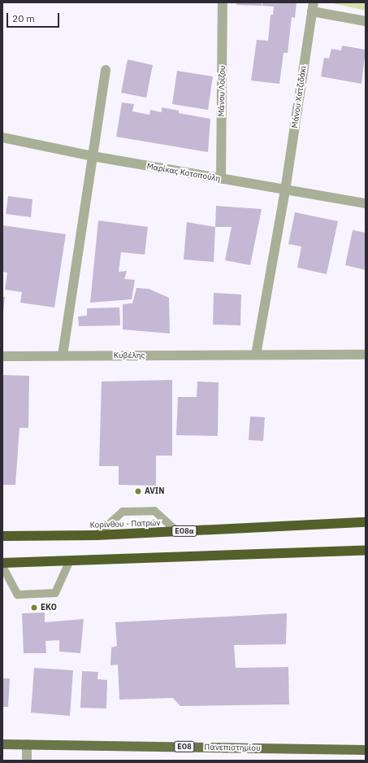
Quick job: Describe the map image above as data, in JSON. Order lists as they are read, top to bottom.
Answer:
{
  "streets": {
    "highway": ["Κορίνθου - Πατρών", "ΕΟ8α"],
    "main road": ["ΕΟ8", "Πανεπιστημίου"],
    "street": [
      "Μάνου Λοΐζου",
      "Μάνου Χατζιδάκι",
      "Μαρίκας Κοτοπούλη",
      "Κυβέλης"
    ]
  },
  "crossings": [
    ["Μάνου Λοΐζου", "Μαρίκας Κοτοπούλη"],
    ["Μάνου Χατζιδάκι", "Μαρίκας Κοτοπούλη"],
    ["Μάνου Χατζιδάκι", "Κυβέλης"]
  ],
  "places": ["AVIN", "EKO"],
  "scale_bar": "20 m"
}
